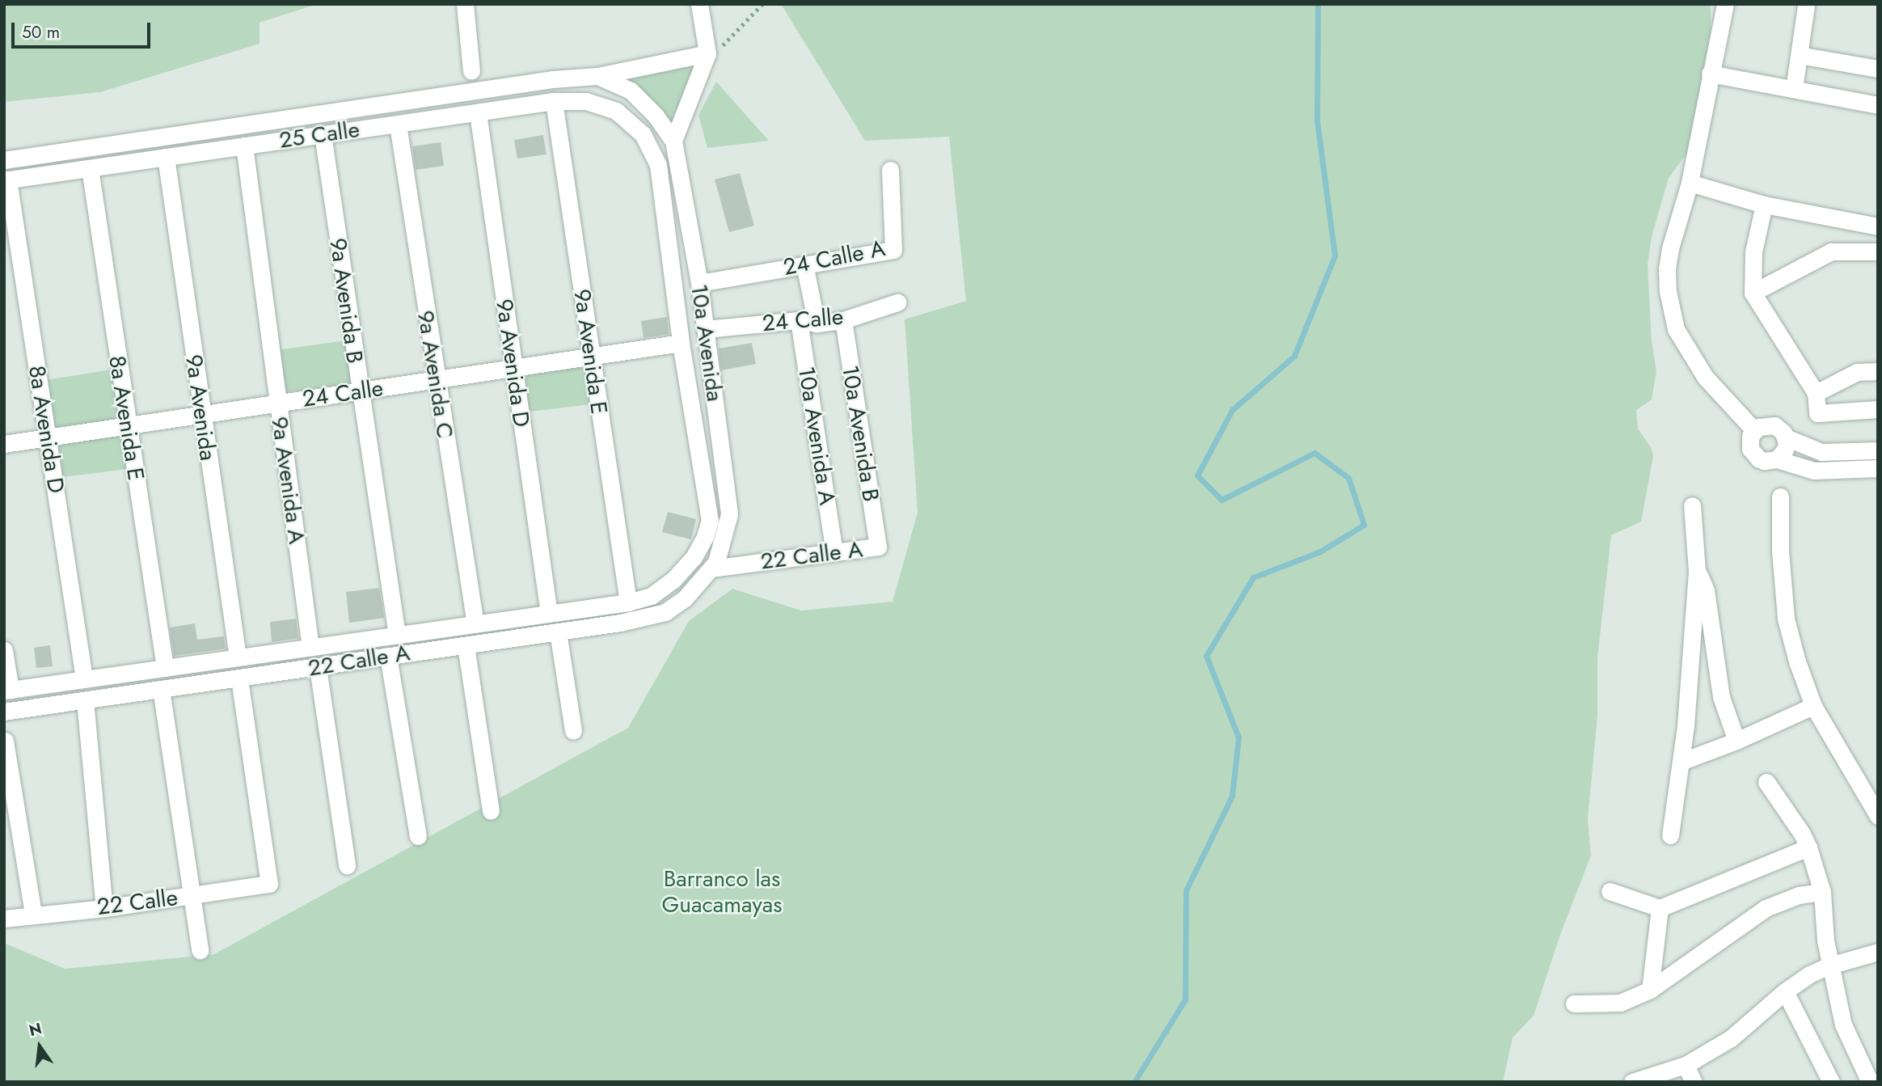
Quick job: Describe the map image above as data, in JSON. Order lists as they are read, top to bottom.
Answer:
{
  "streets": {
    "street": [
      "25 Calle",
      "24 Calle A",
      "9a Avenida B",
      "24 Calle",
      "10a Avenida",
      "9a Avenida E",
      "9a Avenida D",
      "9a Avenida C",
      "9a Avenida",
      "8a Avenida E",
      "8a Avenida D",
      "10a Avenida B",
      "10a Avenida A",
      "9a Avenida A",
      "22 Calle A",
      "22 Calle"
    ]
  },
  "crossings": [
    ["25 Calle", "9a Avenida B"],
    ["25 Calle", "10a Avenida"],
    ["25 Calle", "9a Avenida E"],
    ["25 Calle", "9a Avenida D"],
    ["25 Calle", "9a Avenida C"],
    ["25 Calle", "9a Avenida"],
    ["25 Calle", "8a Avenida E"],
    ["25 Calle", "8a Avenida D"],
    ["25 Calle", "9a Avenida A"],
    ["24 Calle A", "10a Avenida"],
    ["9a Avenida B", "24 Calle"],
    ["9a Avenida B", "22 Calle A"],
    ["24 Calle", "10a Avenida"],
    ["24 Calle", "9a Avenida E"],
    ["24 Calle", "9a Avenida D"],
    ["24 Calle", "9a Avenida C"],
    ["24 Calle", "9a Avenida"],
    ["24 Calle", "8a Avenida E"],
    ["24 Calle", "8a Avenida D"],
    ["24 Calle", "10a Avenida B"],
    ["24 Calle", "10a Avenida A"],
    ["24 Calle", "9a Avenida A"],
    ["10a Avenida", "22 Calle A"],
    ["9a Avenida E", "22 Calle A"],
    ["9a Avenida D", "22 Calle A"],
    ["9a Avenida C", "22 Calle A"],
    ["9a Avenida", "22 Calle A"],
    ["8a Avenida E", "22 Calle A"],
    ["8a Avenida D", "22 Calle A"],
    ["10a Avenida B", "22 Calle A"],
    ["10a Avenida A", "22 Calle A"],
    ["9a Avenida A", "22 Calle A"],
    ["22 Calle A", "22 Calle"]
  ],
  "parks": ["Barranco las Guacamayas"],
  "scale_bar": "50 m",
  "north": "top"
}
